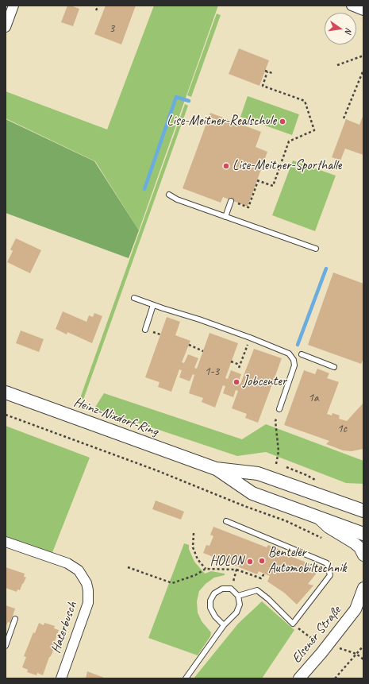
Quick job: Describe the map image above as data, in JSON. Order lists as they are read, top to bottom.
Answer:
{
  "streets": {
    "main road": ["Heinz-Nixdorf-Ring"],
    "street": ["Haterbusch", "Elsener Straße"]
  },
  "places": [
    "Lise-Meitner-Realschule",
    "Lise-Meitner-Sporthalle",
    "Jobcenter",
    "Benteler Automobiltechnik",
    "HOLON"
  ],
  "house_numbers": [
    "3",
    "1-3",
    "1a",
    "1c"
  ],
  "north": "right"
}
